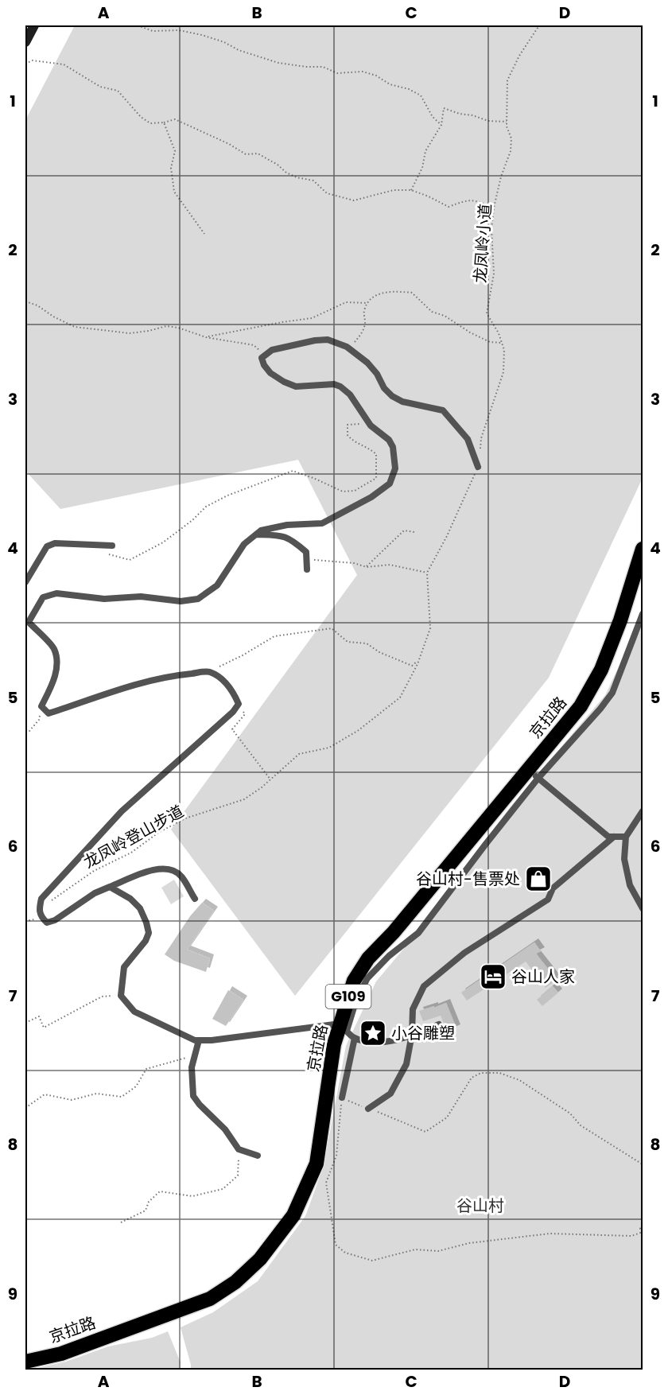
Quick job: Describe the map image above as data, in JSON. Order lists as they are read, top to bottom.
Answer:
{
  "streets": {
    "highway": ["京拉路", "G109"],
    "path": ["龙凤岭小道", "龙凤岭登山步道"]
  },
  "parks": ["谷山村"],
  "places": {
    "shop": ["谷山村-售票处"],
    "hotel": ["谷山人家"],
    "place": ["小谷雕塑"]
  },
  "grid": {
    "columns": [
      "A",
      "B",
      "C",
      "D"
    ],
    "rows": [
      "1",
      "2",
      "3",
      "4",
      "5",
      "6",
      "7",
      "8",
      "9"
    ]
  }
}
